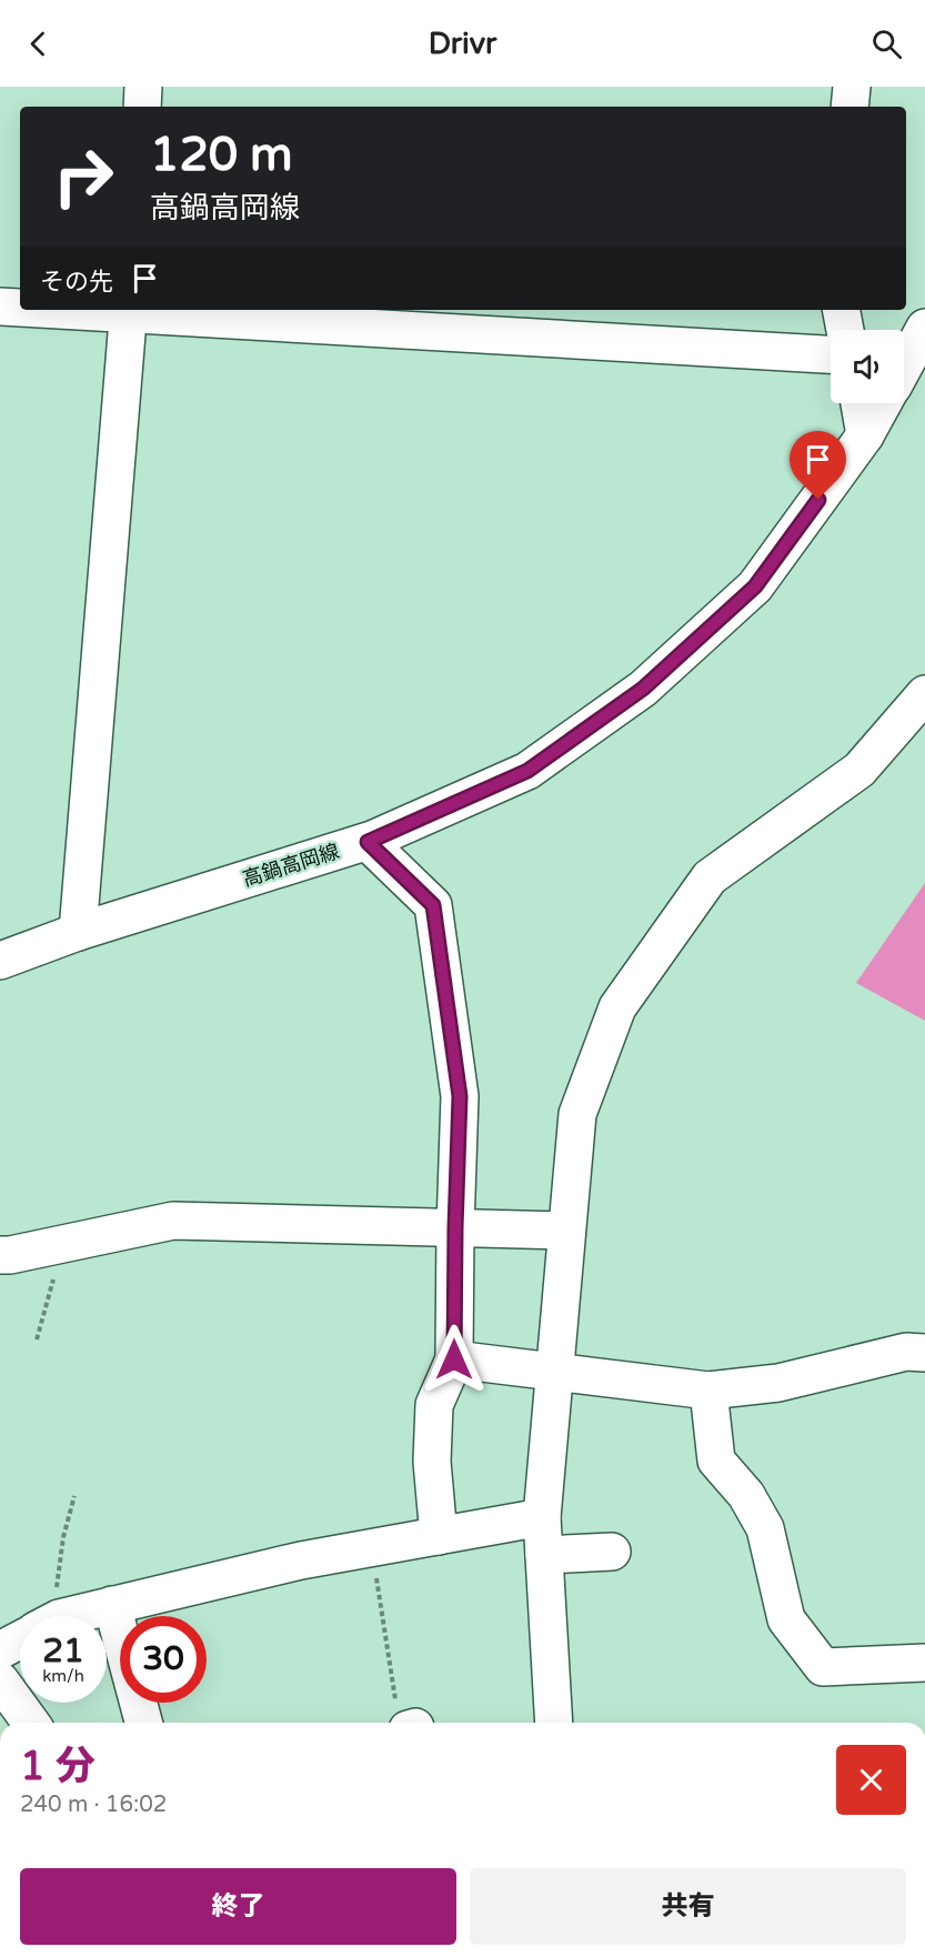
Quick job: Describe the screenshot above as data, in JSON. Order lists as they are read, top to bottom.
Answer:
{
  "streets": {
    "street": ["高鍋高岡線"]
  },
  "page": {
    "header": "Drivr",
    "turn": ["120 m", "高鍋高岡線"],
    "then": "その先",
    "speed": "21 km/h",
    "limit": "30",
    "heading": ["1 分", "240 m · 16:02"],
    "buttons": ["終了", "共有"]
  }
}
